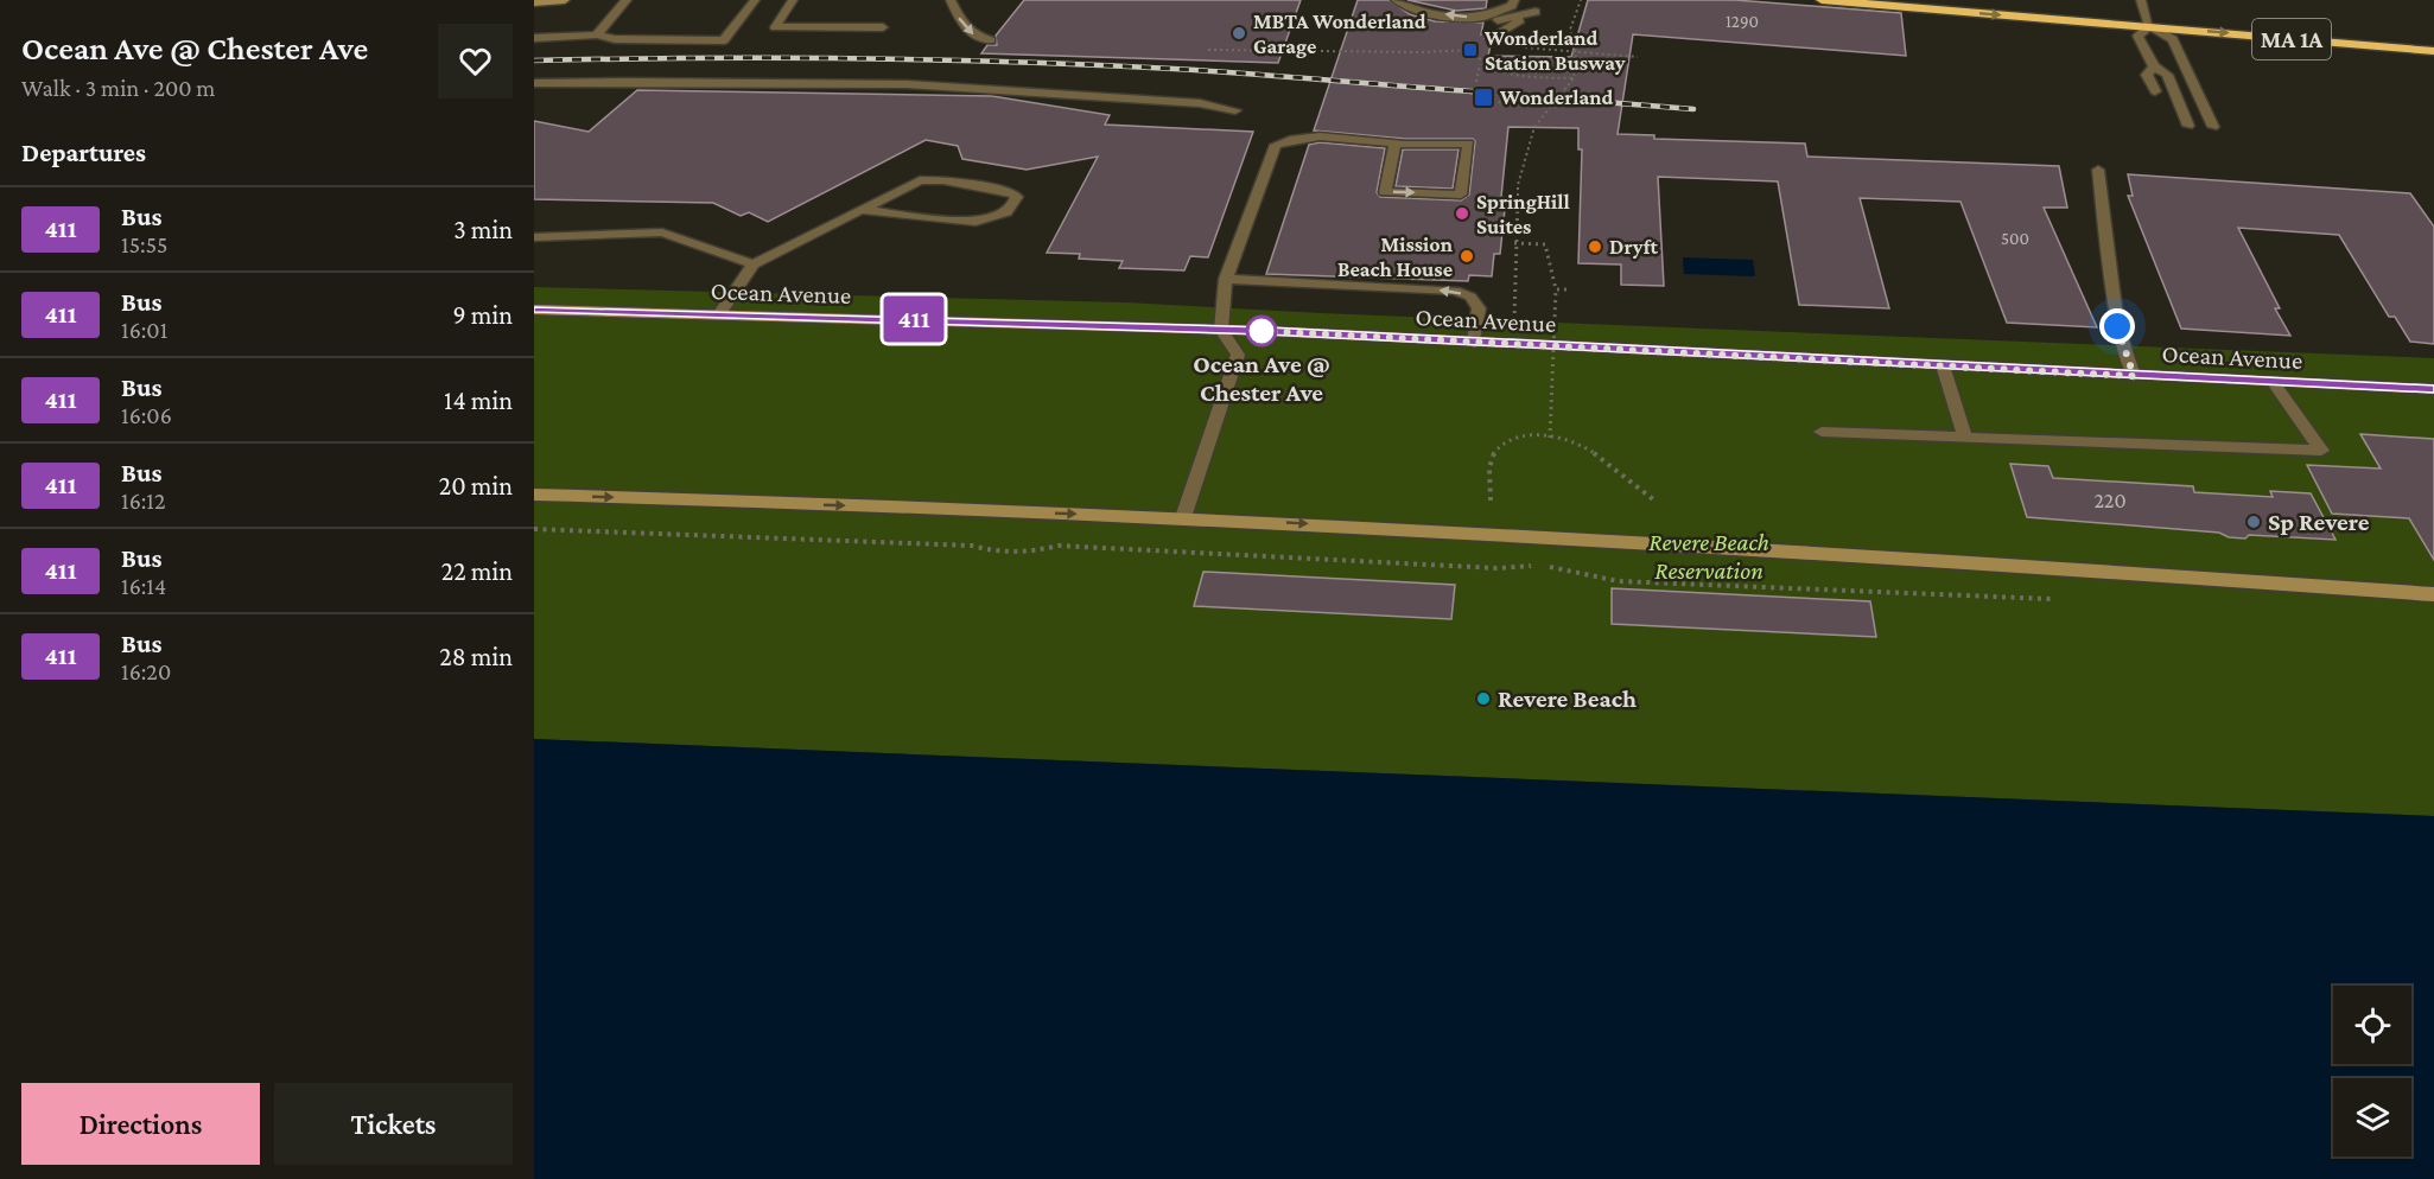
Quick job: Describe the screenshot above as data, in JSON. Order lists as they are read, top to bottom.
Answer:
{
  "streets": {
    "highway": ["MA 1A"],
    "main road": ["Ocean Avenue"]
  },
  "parks": ["Revere Beach Reservation"],
  "places": {
    "other": [
      "MBTA Wonderland Garage",
      "SpringHill Suites",
      "Dryft",
      "Mission Beach House",
      "Ocean Ave @ Chester Ave",
      "Sp Revere",
      "Revere Beach"
    ],
    "transit": ["Wonderland Station Busway", "Wonderland"]
  },
  "lines": ["bus line 411"],
  "house_numbers": ["1290", "500", "220"],
  "page": {
    "heading": [
      ["Ocean Ave @ Chester Ave", "Walk · 3 min · 200 m"],
      "Departures"
    ],
    "on_map": "411",
    "list": [
      {
        "mark": "411",
        "name": "Bus",
        "note": "15:55",
        "value": "3 min"
      },
      {
        "mark": "411",
        "name": "Bus",
        "note": "16:01",
        "value": "9 min"
      },
      {
        "mark": "411",
        "name": "Bus",
        "note": "16:06",
        "value": "14 min"
      },
      {
        "mark": "411",
        "name": "Bus",
        "note": "16:12",
        "value": "20 min"
      },
      {
        "mark": "411",
        "name": "Bus",
        "note": "16:14",
        "value": "22 min"
      },
      {
        "mark": "411",
        "name": "Bus",
        "note": "16:20",
        "value": "28 min"
      }
    ],
    "buttons": ["Directions", "Tickets"]
  }
}
